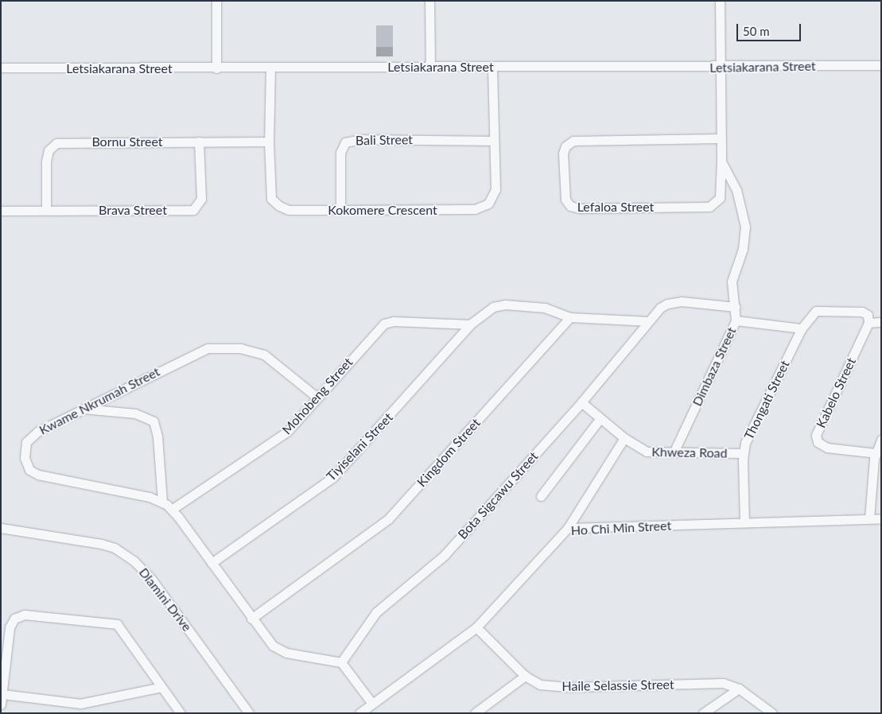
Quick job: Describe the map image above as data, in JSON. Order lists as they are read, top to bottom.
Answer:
{
  "streets": {
    "street": [
      "Letsiakarana Street",
      "Bali Street",
      "Bornu Street",
      "Lefaloa Street",
      "Brava Street",
      "Kokomere Crescent",
      "Dimbaza Street",
      "Kabelo Street",
      "Mohobeng Street",
      "Thongati Street",
      "Kwame Nkrumah Street",
      "Tiyiselani Street",
      "Kingdom Street",
      "Khweza Road",
      "Bota Sigcawu Street",
      "Ho Chi Min Street",
      "Dlamini Drive",
      "Haile Selassie Street"
    ]
  },
  "crossings": [
    ["Letsiakarana Street", "Kokomere Crescent"],
    ["Bali Street", "Kokomere Crescent"],
    ["Bornu Street", "Brava Street"],
    ["Bornu Street", "Kokomere Crescent"],
    ["Dimbaza Street", "Thongati Street"],
    ["Dimbaza Street", "Khweza Road"],
    ["Kabelo Street", "Thongati Street"],
    ["Mohobeng Street", "Kwame Nkrumah Street"],
    ["Mohobeng Street", "Tiyiselani Street"],
    ["Thongati Street", "Khweza Road"],
    ["Thongati Street", "Ho Chi Min Street"],
    ["Kwame Nkrumah Street", "Tiyiselani Street"],
    ["Kwame Nkrumah Street", "Kingdom Street"],
    ["Kwame Nkrumah Street", "Bota Sigcawu Street"],
    ["Tiyiselani Street", "Kingdom Street"],
    ["Khweza Road", "Bota Sigcawu Street"],
    ["Ho Chi Min Street", "Haile Selassie Street"]
  ],
  "scale_bar": "50 m"
}
